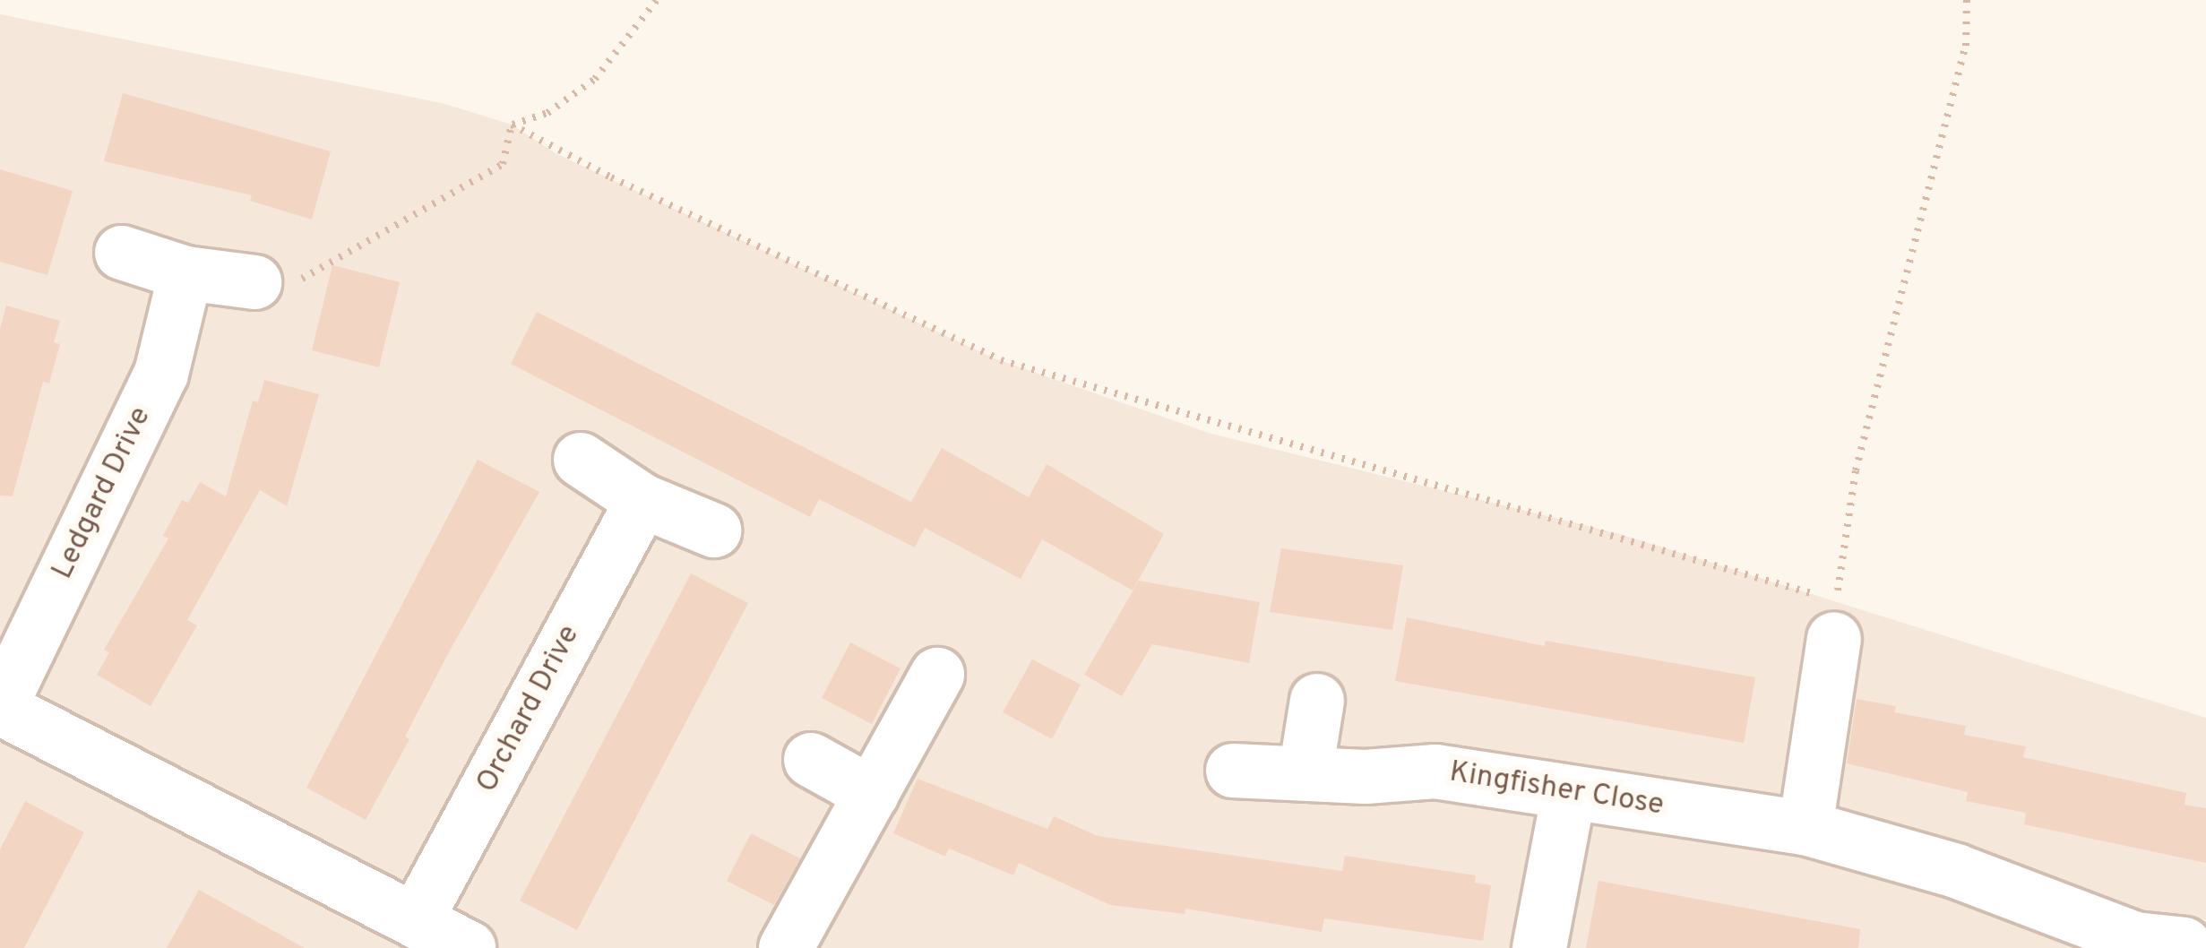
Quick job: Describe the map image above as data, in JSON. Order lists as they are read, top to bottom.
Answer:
{
  "streets": {
    "street": ["Ledgard Drive", "Orchard Drive", "Kingfisher Close"]
  }
}
